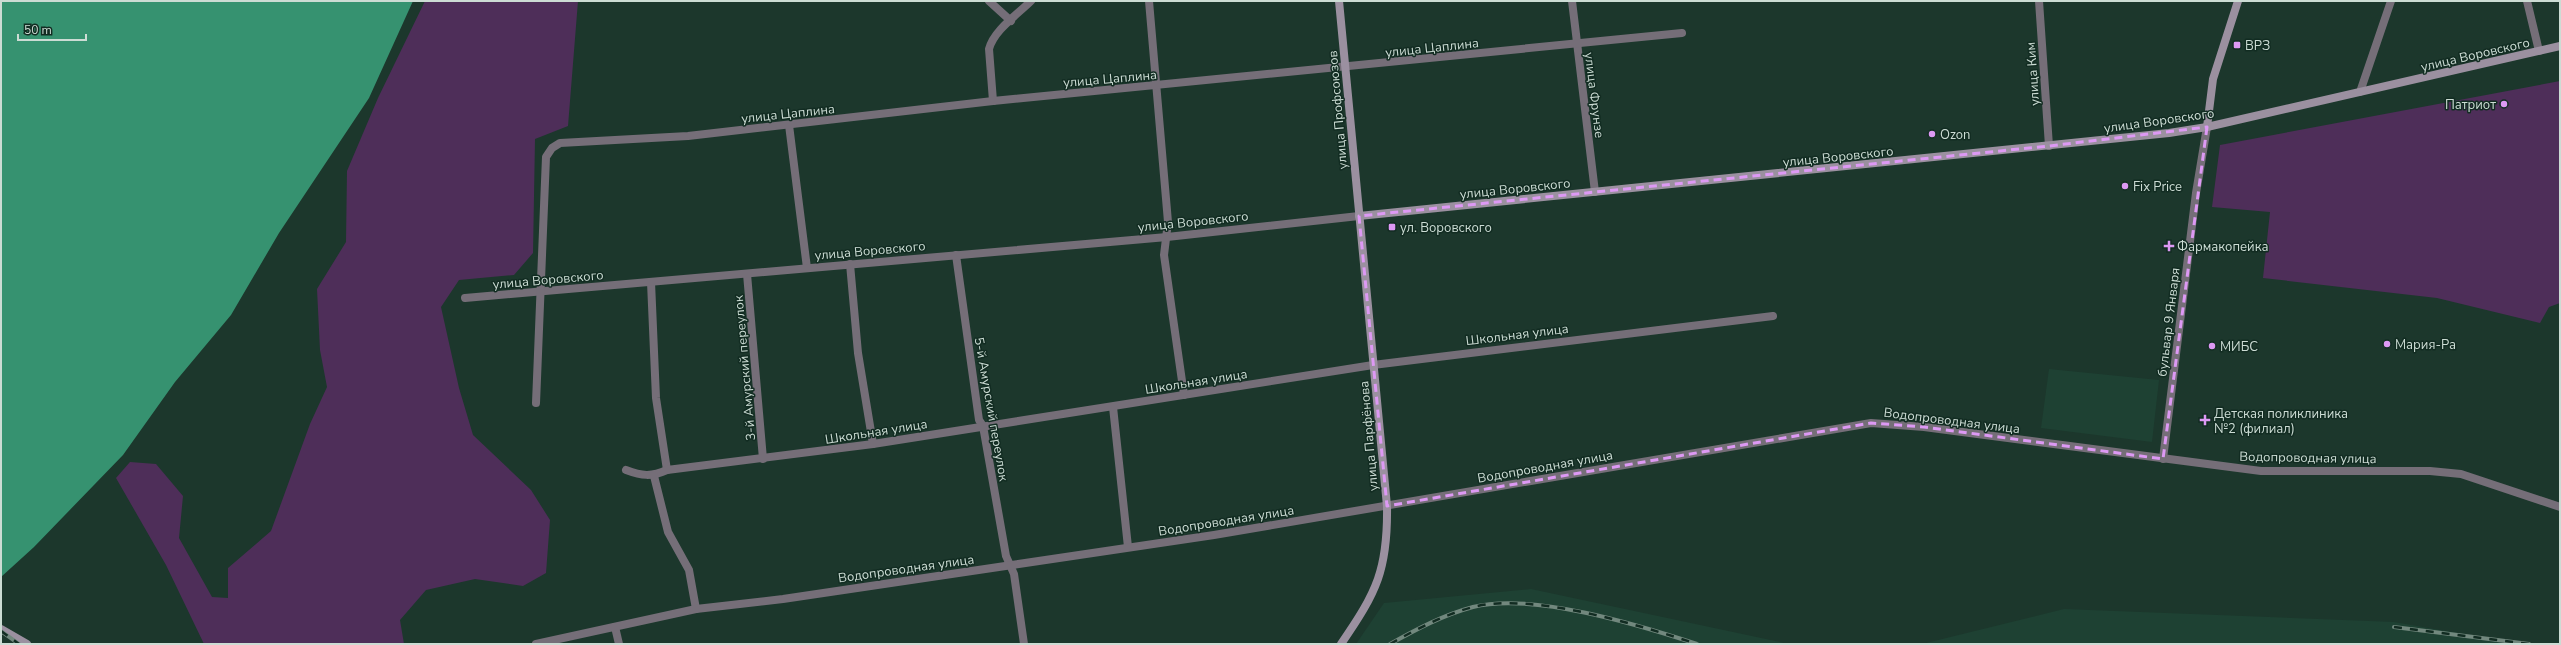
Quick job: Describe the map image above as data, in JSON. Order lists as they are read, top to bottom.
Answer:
{
  "streets": {
    "main road": [
      "улица Воровского",
      "улица Профсоюзов",
      "бульвар 9 Января",
      "улица Парфёнова"
    ],
    "street": [
      "улица Цаплина",
      "улица Ким",
      "улица Фрунзе",
      "Школьная улица",
      "3-й Амурский переулок",
      "5-й Амурский переулок",
      "Водопроводная улица"
    ]
  },
  "crossings": [
    ["улица Цаплина", "улица Воровского"],
    ["улица Цаплина", "улица Фрунзе"],
    ["улица Цаплина", "улица Профсоюзов"],
    ["улица Воровского", "улица Ким"],
    ["улица Воровского", "улица Фрунзе"],
    ["улица Воровского", "улица Профсоюзов"],
    ["улица Воровского", "бульвар 9 Января"],
    ["улица Воровского", "3-й Амурский переулок"],
    ["улица Воровского", "5-й Амурский переулок"],
    ["улица Воровского", "улица Парфёнова"],
    ["улица Профсоюзов", "улица Парфёнова"],
    ["бульвар 9 Января", "Водопроводная улица"],
    ["Школьная улица", "3-й Амурский переулок"],
    ["Школьная улица", "5-й Амурский переулок"],
    ["Школьная улица", "улица Парфёнова"],
    ["5-й Амурский переулок", "Водопроводная улица"],
    ["Водопроводная улица", "улица Парфёнова"]
  ],
  "places": {
    "transit": ["ВРЗ", "ул. Воровского"],
    "other": [
      "Патриот",
      "Ozon",
      "Fix Price",
      "Мария-Ра",
      "МИБС"
    ],
    "health": ["Фармакопейка", "Детская поликлиника №2 (филиал)"]
  },
  "scale_bar": "50 m"
}
